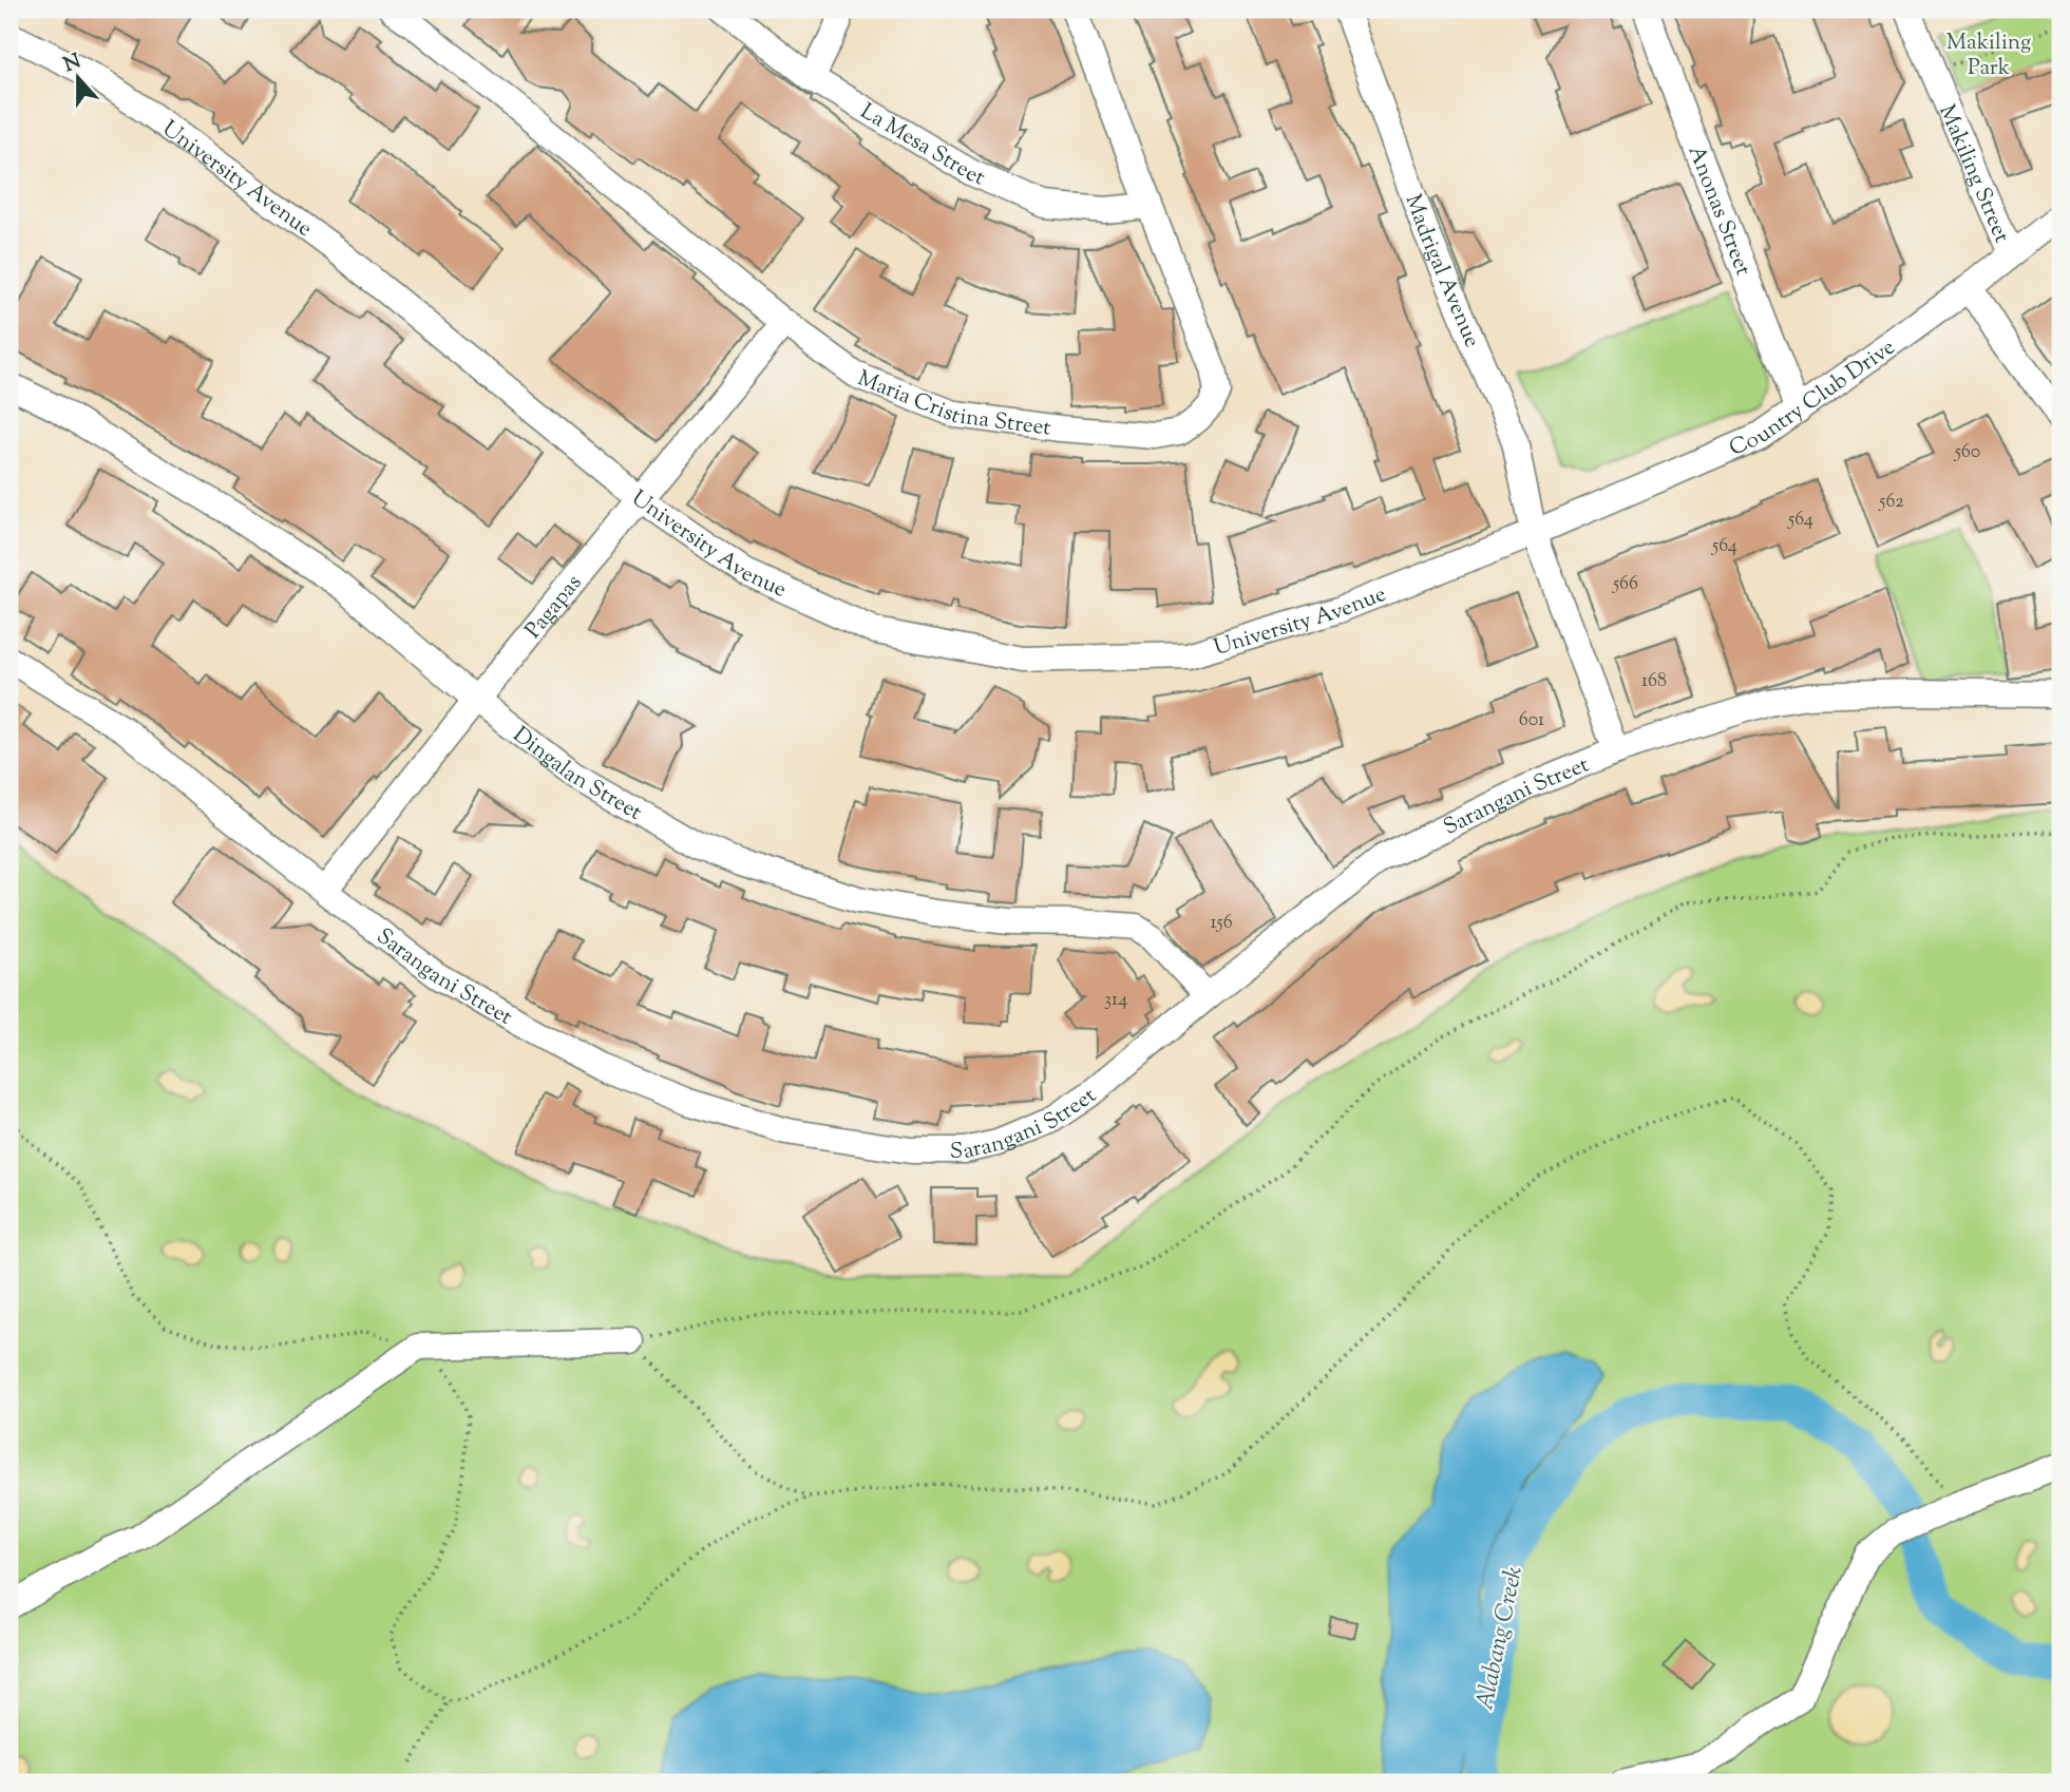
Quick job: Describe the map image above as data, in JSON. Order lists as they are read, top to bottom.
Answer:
{
  "streets": {
    "street": [
      "La Mesa Street",
      "Makiling Street",
      "University Avenue",
      "Anonas Street",
      "Madrigal Avenue",
      "Country Club Drive",
      "Maria Cristina Street",
      "Pagapas",
      "Dingalan Street",
      "Sarangani Street"
    ]
  },
  "crossings": [
    ["La Mesa Street", "Maria Cristina Street"],
    ["Makiling Street", "Country Club Drive"],
    ["University Avenue", "Madrigal Avenue"],
    ["University Avenue", "Country Club Drive"],
    ["University Avenue", "Pagapas"],
    ["Anonas Street", "Country Club Drive"],
    ["Madrigal Avenue", "Country Club Drive"],
    ["Madrigal Avenue", "Sarangani Street"],
    ["Maria Cristina Street", "Pagapas"],
    ["Pagapas", "Dingalan Street"],
    ["Pagapas", "Sarangani Street"],
    ["Dingalan Street", "Sarangani Street"]
  ],
  "water": ["Alabang Creek"],
  "parks": ["Makiling Park"],
  "house_numbers": [
    "560",
    "562",
    "564",
    "564",
    "566",
    "168",
    "601",
    "156",
    "314"
  ],
  "north": "top"
}
